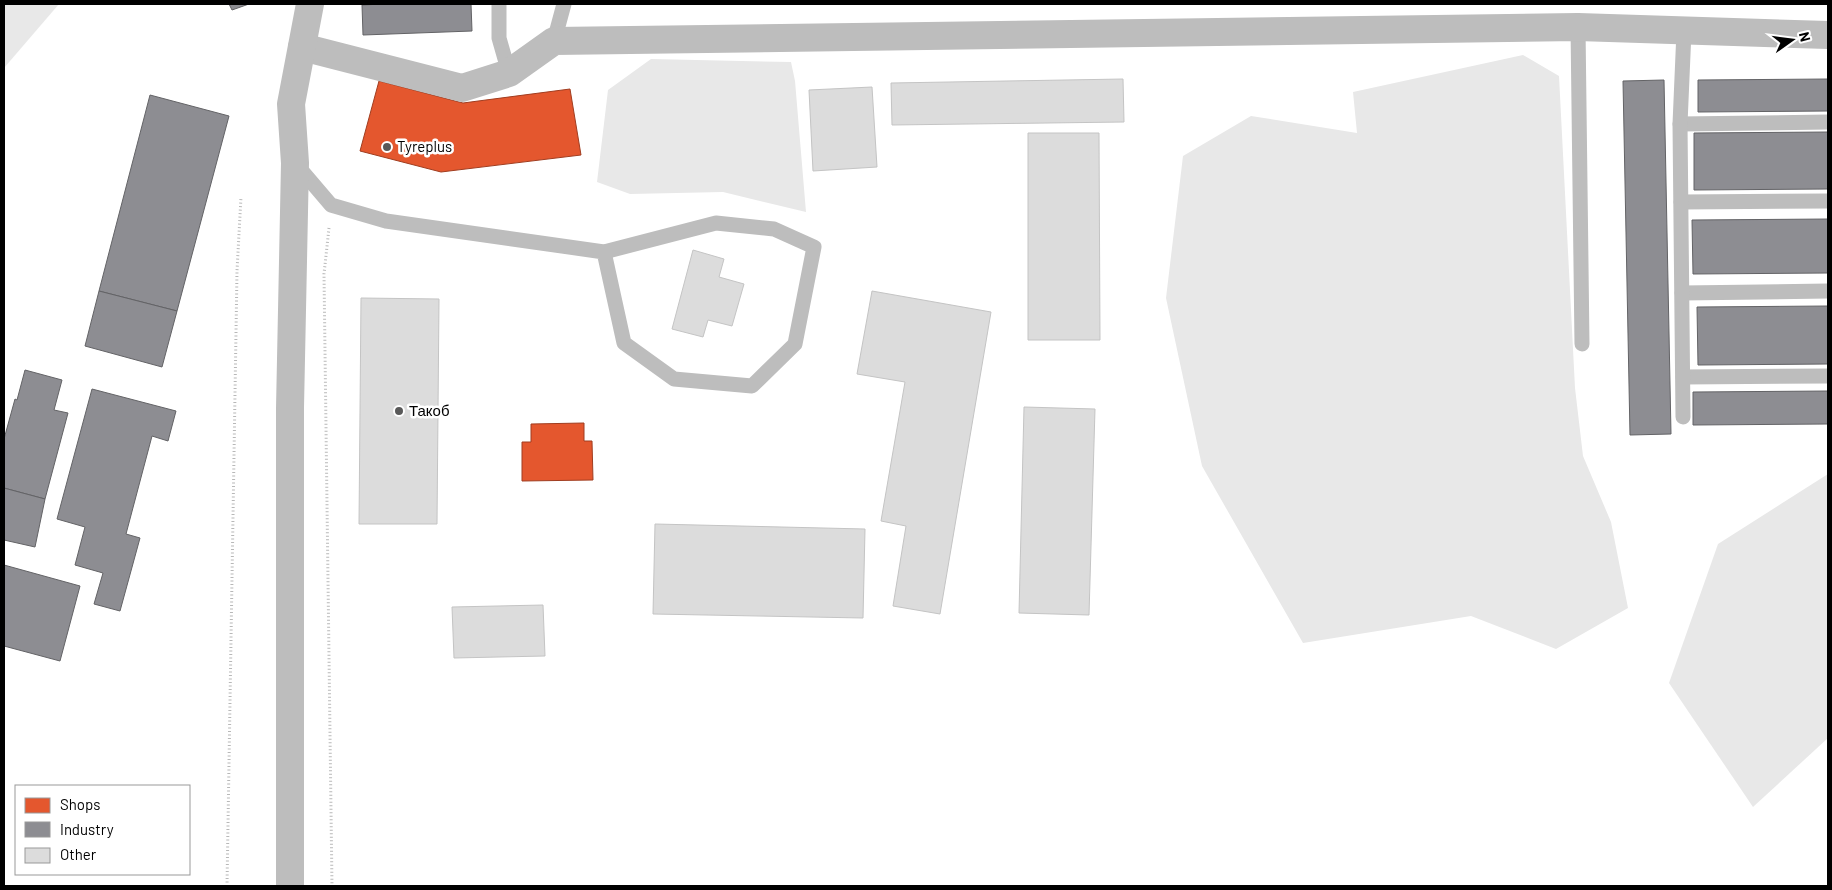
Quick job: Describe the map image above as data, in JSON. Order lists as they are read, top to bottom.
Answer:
{
  "places": ["Tyreplus", "Такоб"],
  "legend": ["Shops", "Industry", "Other"],
  "north": "right"
}
